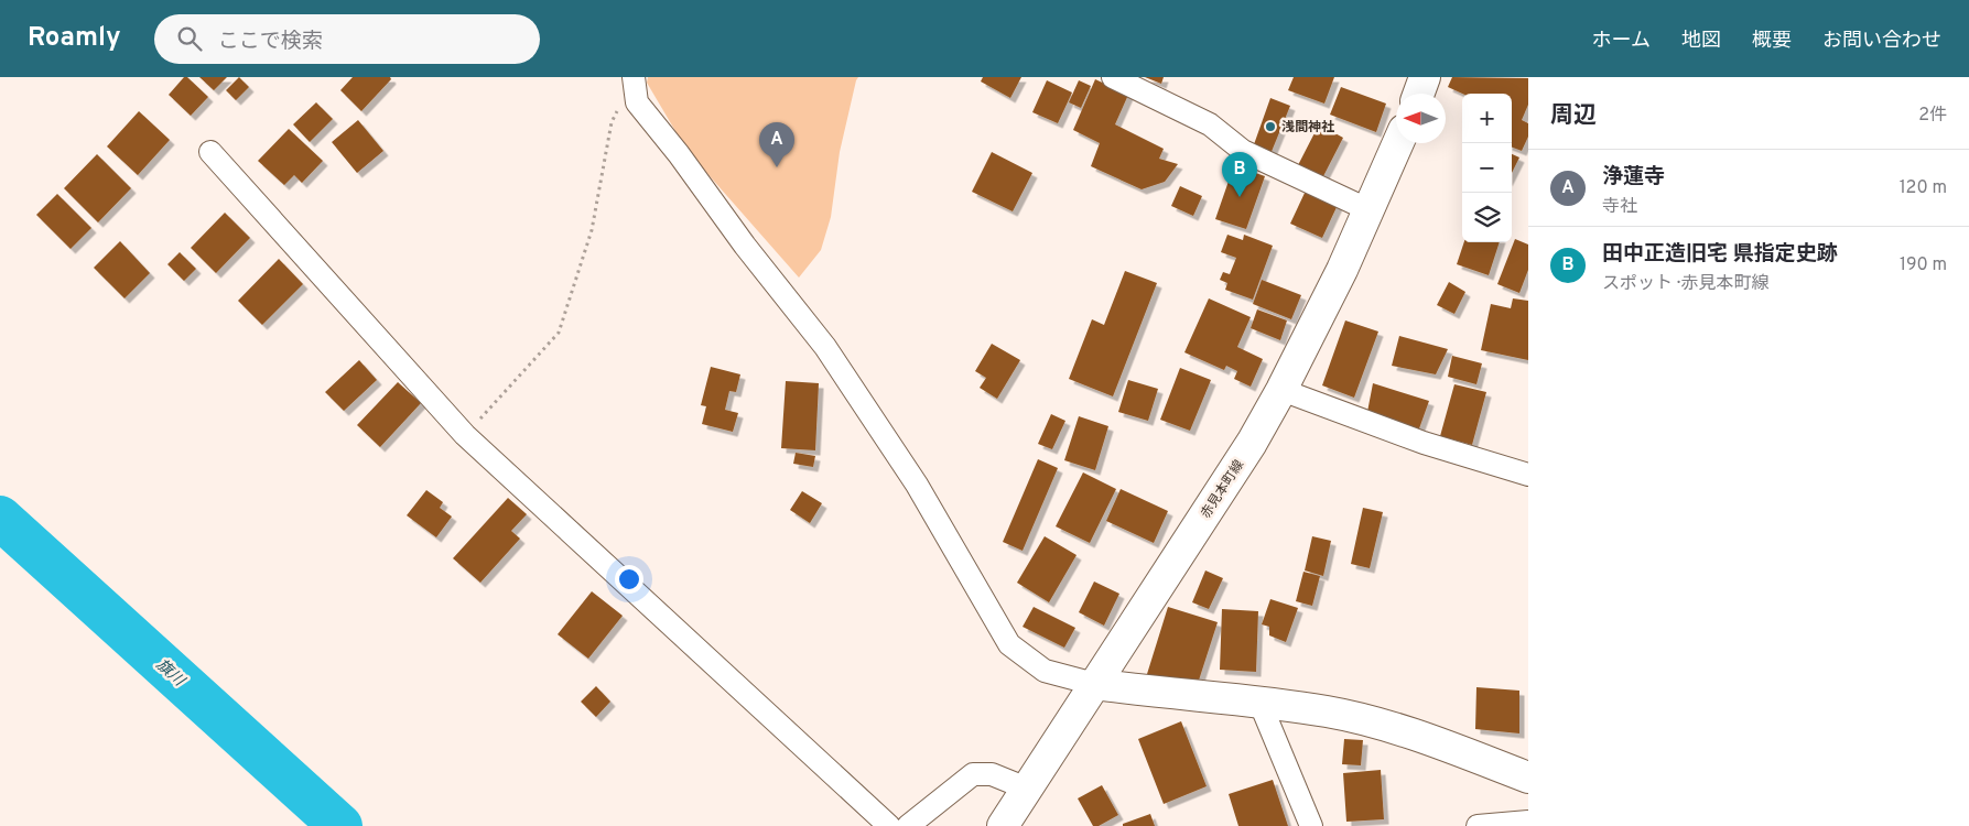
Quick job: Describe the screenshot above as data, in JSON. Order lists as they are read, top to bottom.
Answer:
{
  "streets": {
    "main road": ["赤見本町線"]
  },
  "water": ["旗川"],
  "places": ["浅間神社"],
  "north": "left",
  "page": {
    "header": "Roamly",
    "search": "ここで検索",
    "nav": [
      "ホーム",
      "地図",
      "概要",
      "お問い合わせ"
    ],
    "heading": ["周辺", "2件"],
    "map_buttons": ["+", "−"],
    "pins": ["A", "B"],
    "list": [
      {
        "mark": "A",
        "name": "浄蓮寺",
        "note": "寺社",
        "value": "120 m"
      },
      {
        "mark": "B",
        "name": "田中正造旧宅 県指定史跡",
        "note": "スポット · 赤見本町線",
        "value": "190 m"
      }
    ]
  }
}
